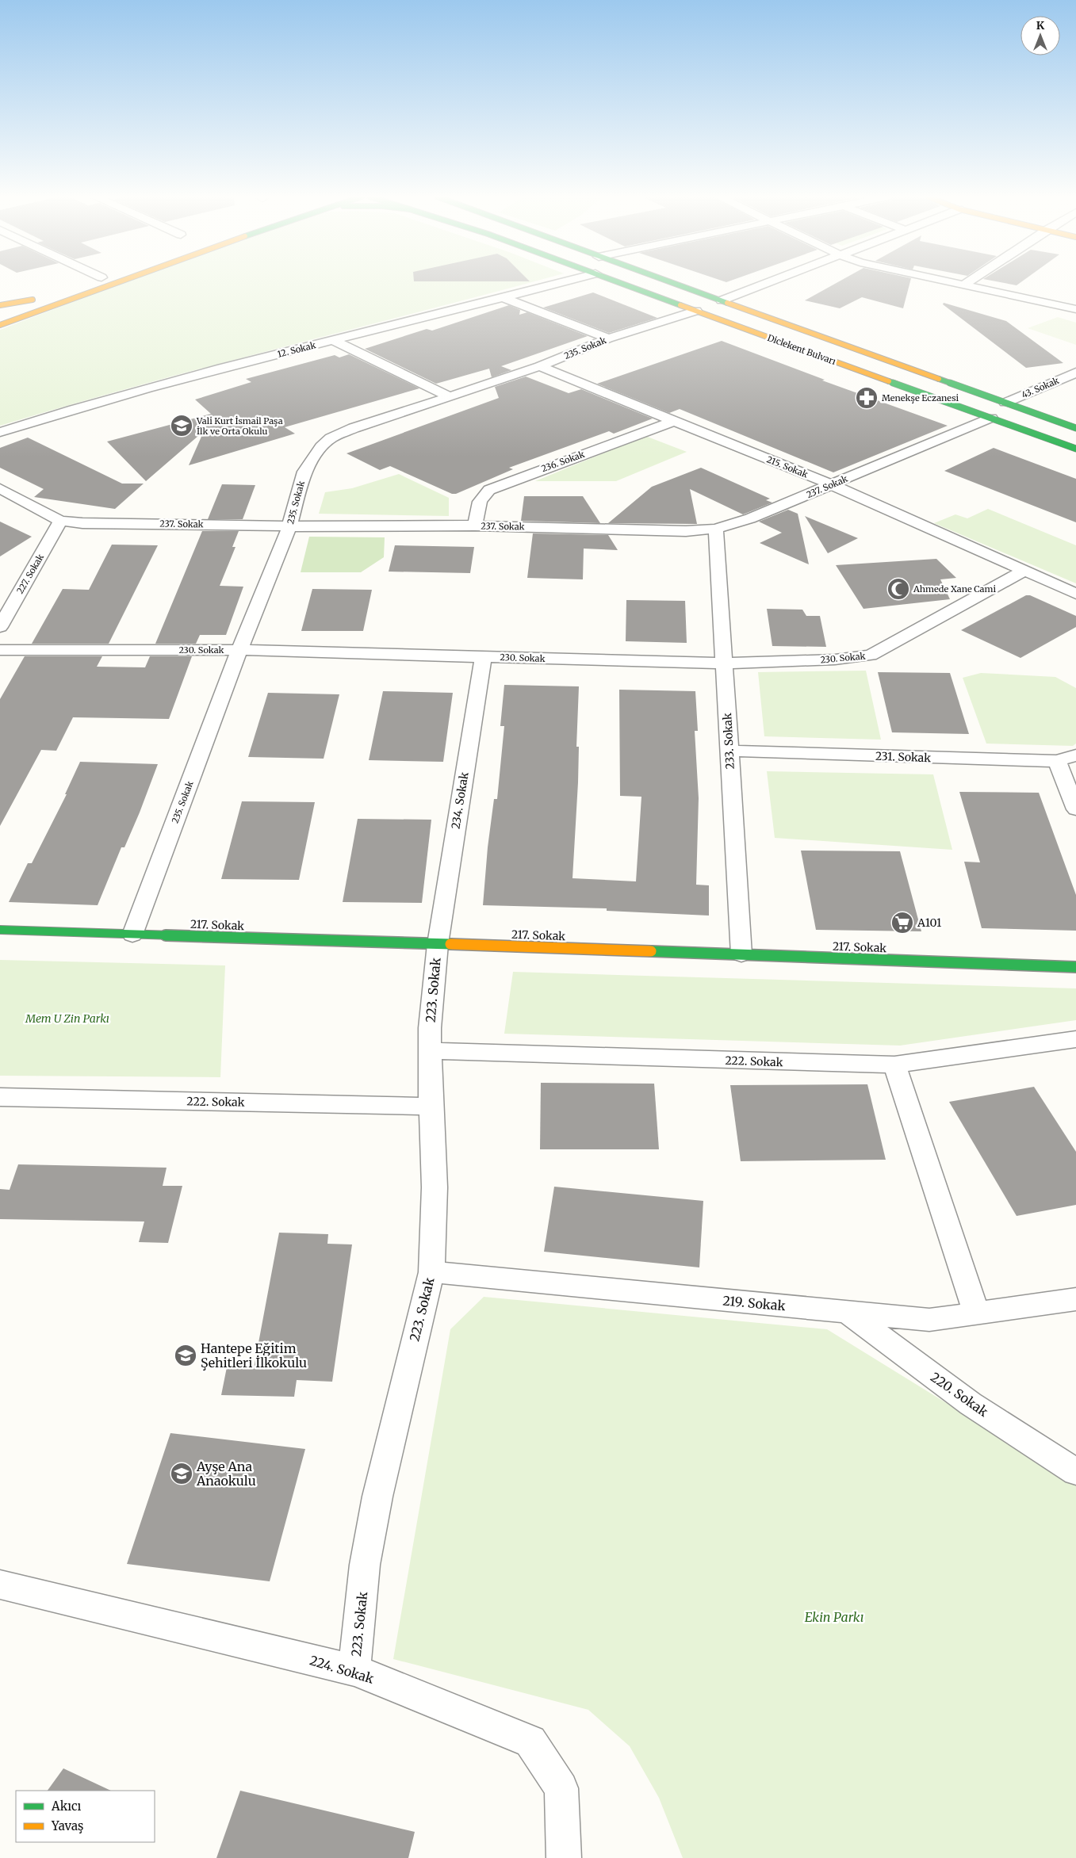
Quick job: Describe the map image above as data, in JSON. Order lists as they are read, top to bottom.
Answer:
{
  "streets": {
    "main road": ["Diclekent Bulvarı", "217. Sokak"],
    "street": [
      "235. Sokak",
      "12. Sokak",
      "43. Sokak",
      "236. Sokak",
      "215. Sokak",
      "237. Sokak",
      "227. Sokak",
      "230. Sokak",
      "233. Sokak",
      "231. Sokak",
      "234. Sokak",
      "223. Sokak",
      "222. Sokak",
      "219. Sokak",
      "220. Sokak",
      "224. Sokak"
    ]
  },
  "crossings": [
    ["235. Sokak", "Diclekent Bulvarı"],
    ["235. Sokak", "215. Sokak"],
    ["235. Sokak", "237. Sokak"],
    ["235. Sokak", "230. Sokak"],
    ["235. Sokak", "217. Sokak"],
    ["Diclekent Bulvarı", "43. Sokak"],
    ["Diclekent Bulvarı", "237. Sokak"],
    ["236. Sokak", "215. Sokak"],
    ["236. Sokak", "237. Sokak"],
    ["215. Sokak", "237. Sokak"],
    ["215. Sokak", "230. Sokak"],
    ["237. Sokak", "227. Sokak"],
    ["237. Sokak", "233. Sokak"],
    ["230. Sokak", "233. Sokak"],
    ["230. Sokak", "234. Sokak"],
    ["233. Sokak", "231. Sokak"],
    ["233. Sokak", "217. Sokak"],
    ["234. Sokak", "217. Sokak"],
    ["234. Sokak", "223. Sokak"],
    ["217. Sokak", "223. Sokak"],
    ["223. Sokak", "222. Sokak"],
    ["223. Sokak", "219. Sokak"],
    ["223. Sokak", "224. Sokak"],
    ["219. Sokak", "220. Sokak"]
  ],
  "parks": ["Mem U Zin Parkı", "Ekin Parkı"],
  "places": {
    "pharmacy": ["Menekşe Eczanesi"],
    "school or university": ["Vali Kurt İsmail Paşa İlk ve Orta Okulu", "Hantepe Eğitim Şehitleri İlkokulu", "Ayşe Ana Anaokulu"],
    "mosque": ["Ahmede Xane Cami"],
    "supermarket": ["A101"]
  },
  "legend": ["Akıcı", "Yavaş"],
  "north": "top"
}
